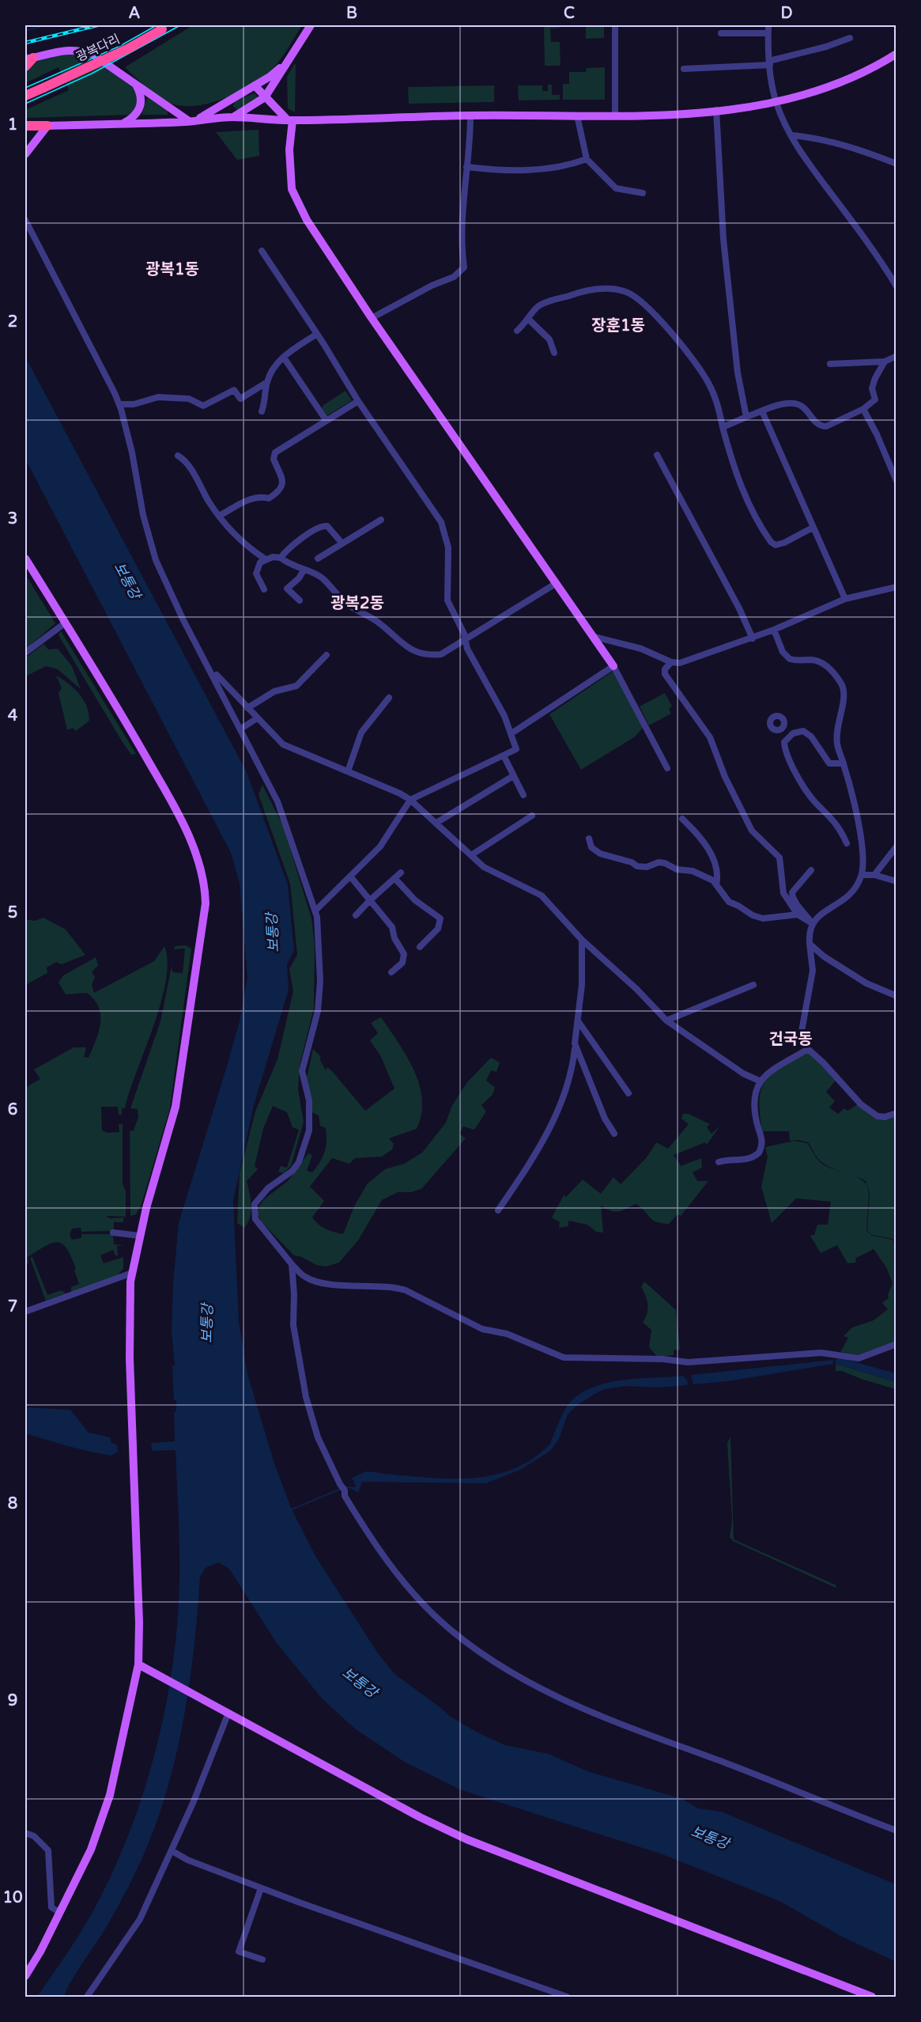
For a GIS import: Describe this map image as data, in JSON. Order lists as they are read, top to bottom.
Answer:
{
  "streets": {
    "highway": ["광복다리"]
  },
  "districts": [
    "광복1동",
    "장훈1동",
    "광복2동",
    "건국동"
  ],
  "water": ["보통강"],
  "grid": {
    "columns": [
      "A",
      "B",
      "C",
      "D"
    ],
    "rows": [
      "1",
      "2",
      "3",
      "4",
      "5",
      "6",
      "7",
      "8",
      "9",
      "10"
    ]
  }
}
